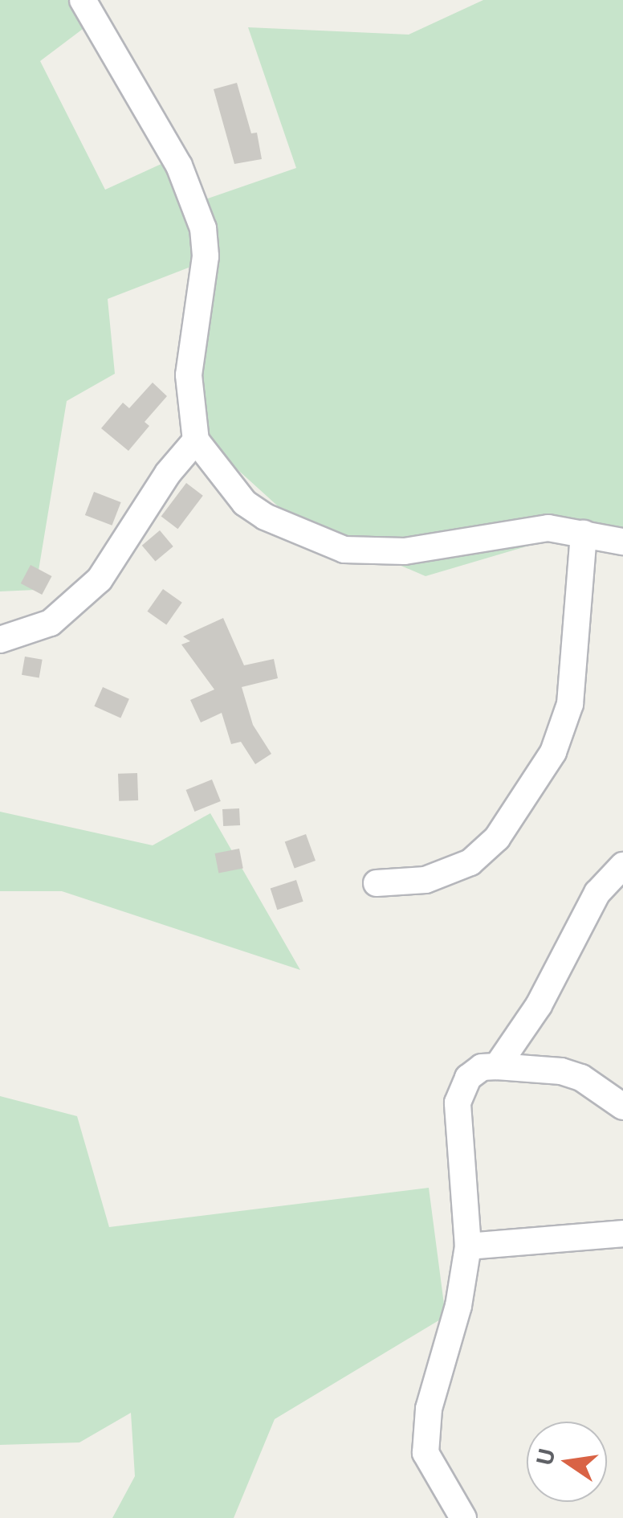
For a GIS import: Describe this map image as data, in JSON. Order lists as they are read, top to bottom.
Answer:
{
  "north": "left"
}
